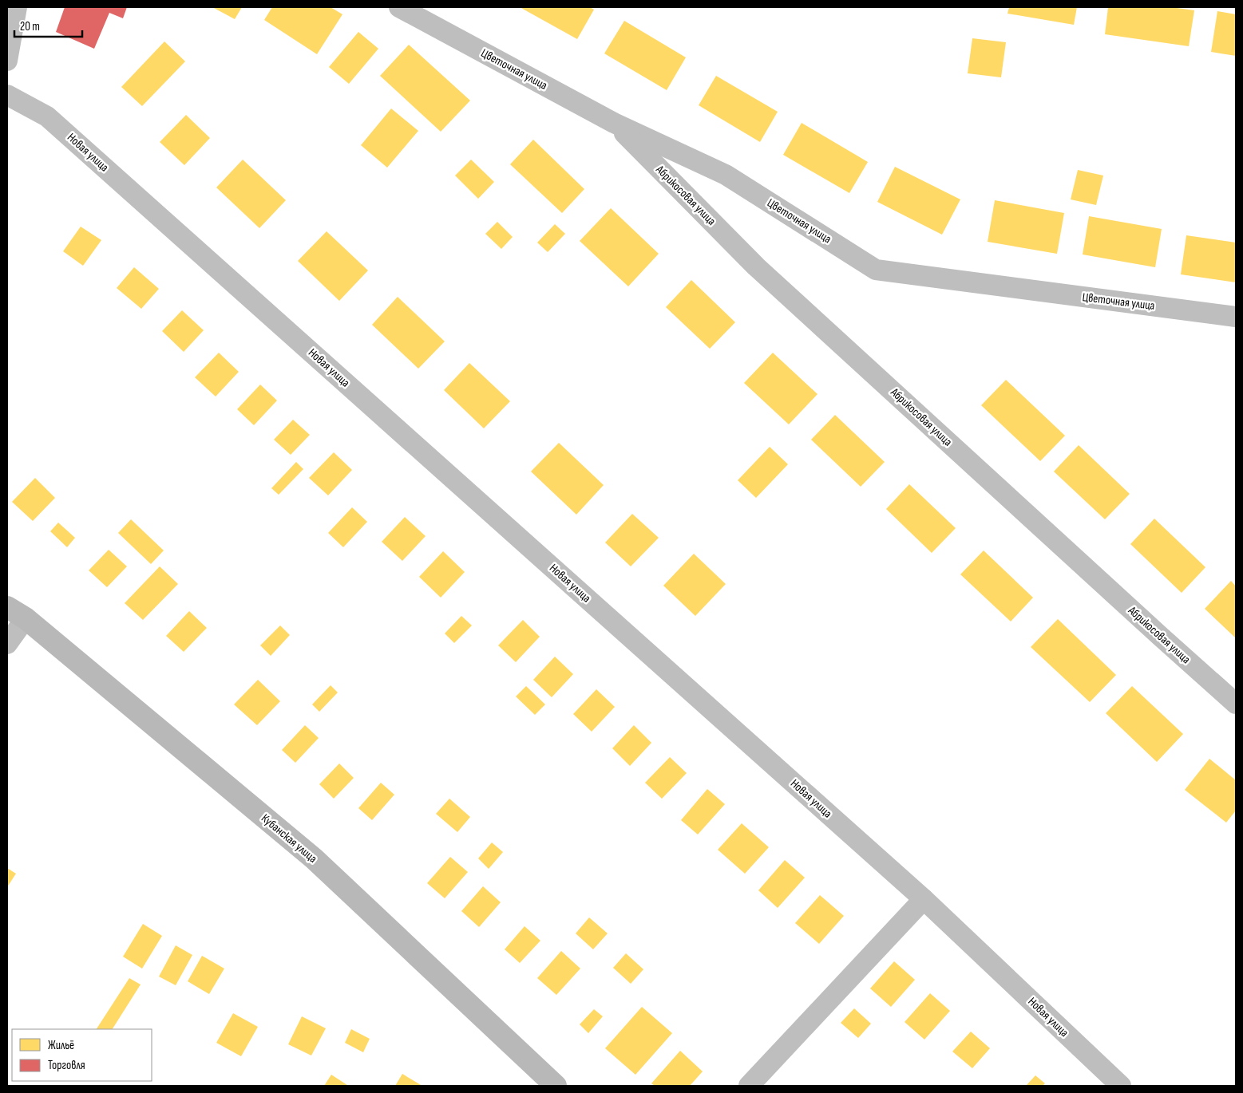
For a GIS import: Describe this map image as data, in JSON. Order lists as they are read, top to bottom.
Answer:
{
  "streets": {
    "main road": ["Кубанская улица"],
    "street": ["Цветочная улица", "Новая улица", "Абрикосовая улица"]
  },
  "crossings": [
    ["Цветочная улица", "Абрикосовая улица"]
  ],
  "legend": ["Жильё", "Торговля"],
  "scale_bar": "20 m"
}
